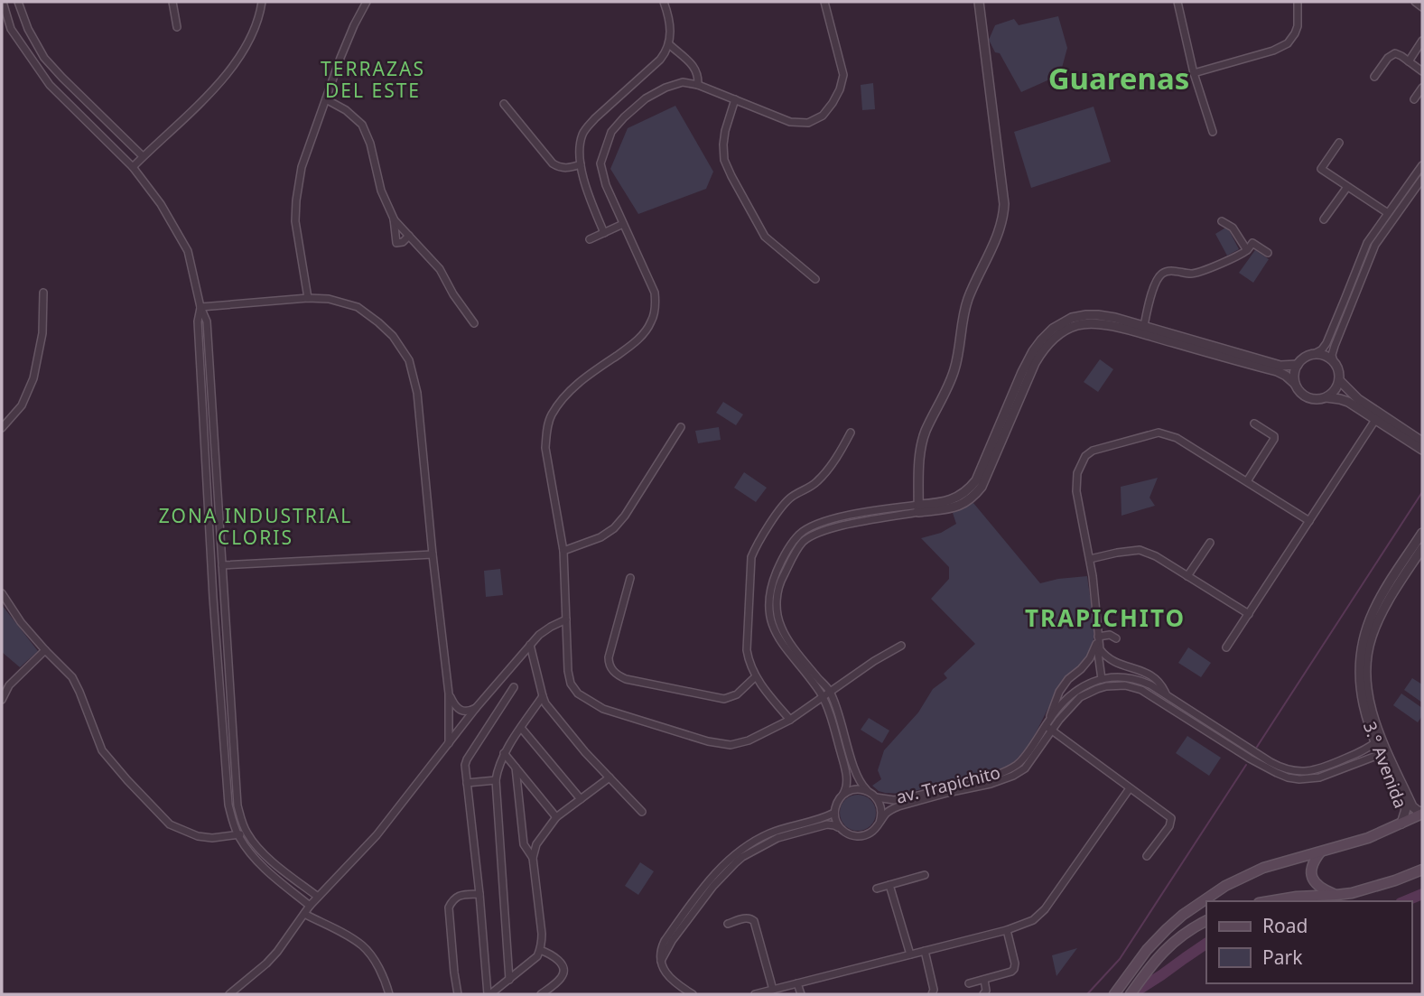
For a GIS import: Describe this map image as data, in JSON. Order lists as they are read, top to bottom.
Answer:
{
  "streets": {
    "street": ["3.° Avenida", "av. Trapichito"]
  },
  "crossings": [
    ["3.° Avenida", "av. Trapichito"]
  ],
  "districts": [
    "TERRAZAS DEL ESTE",
    "Guarenas",
    "ZONA INDUSTRIAL CLORIS",
    "TRAPICHITO"
  ],
  "legend": ["Road", "Park"]
}
